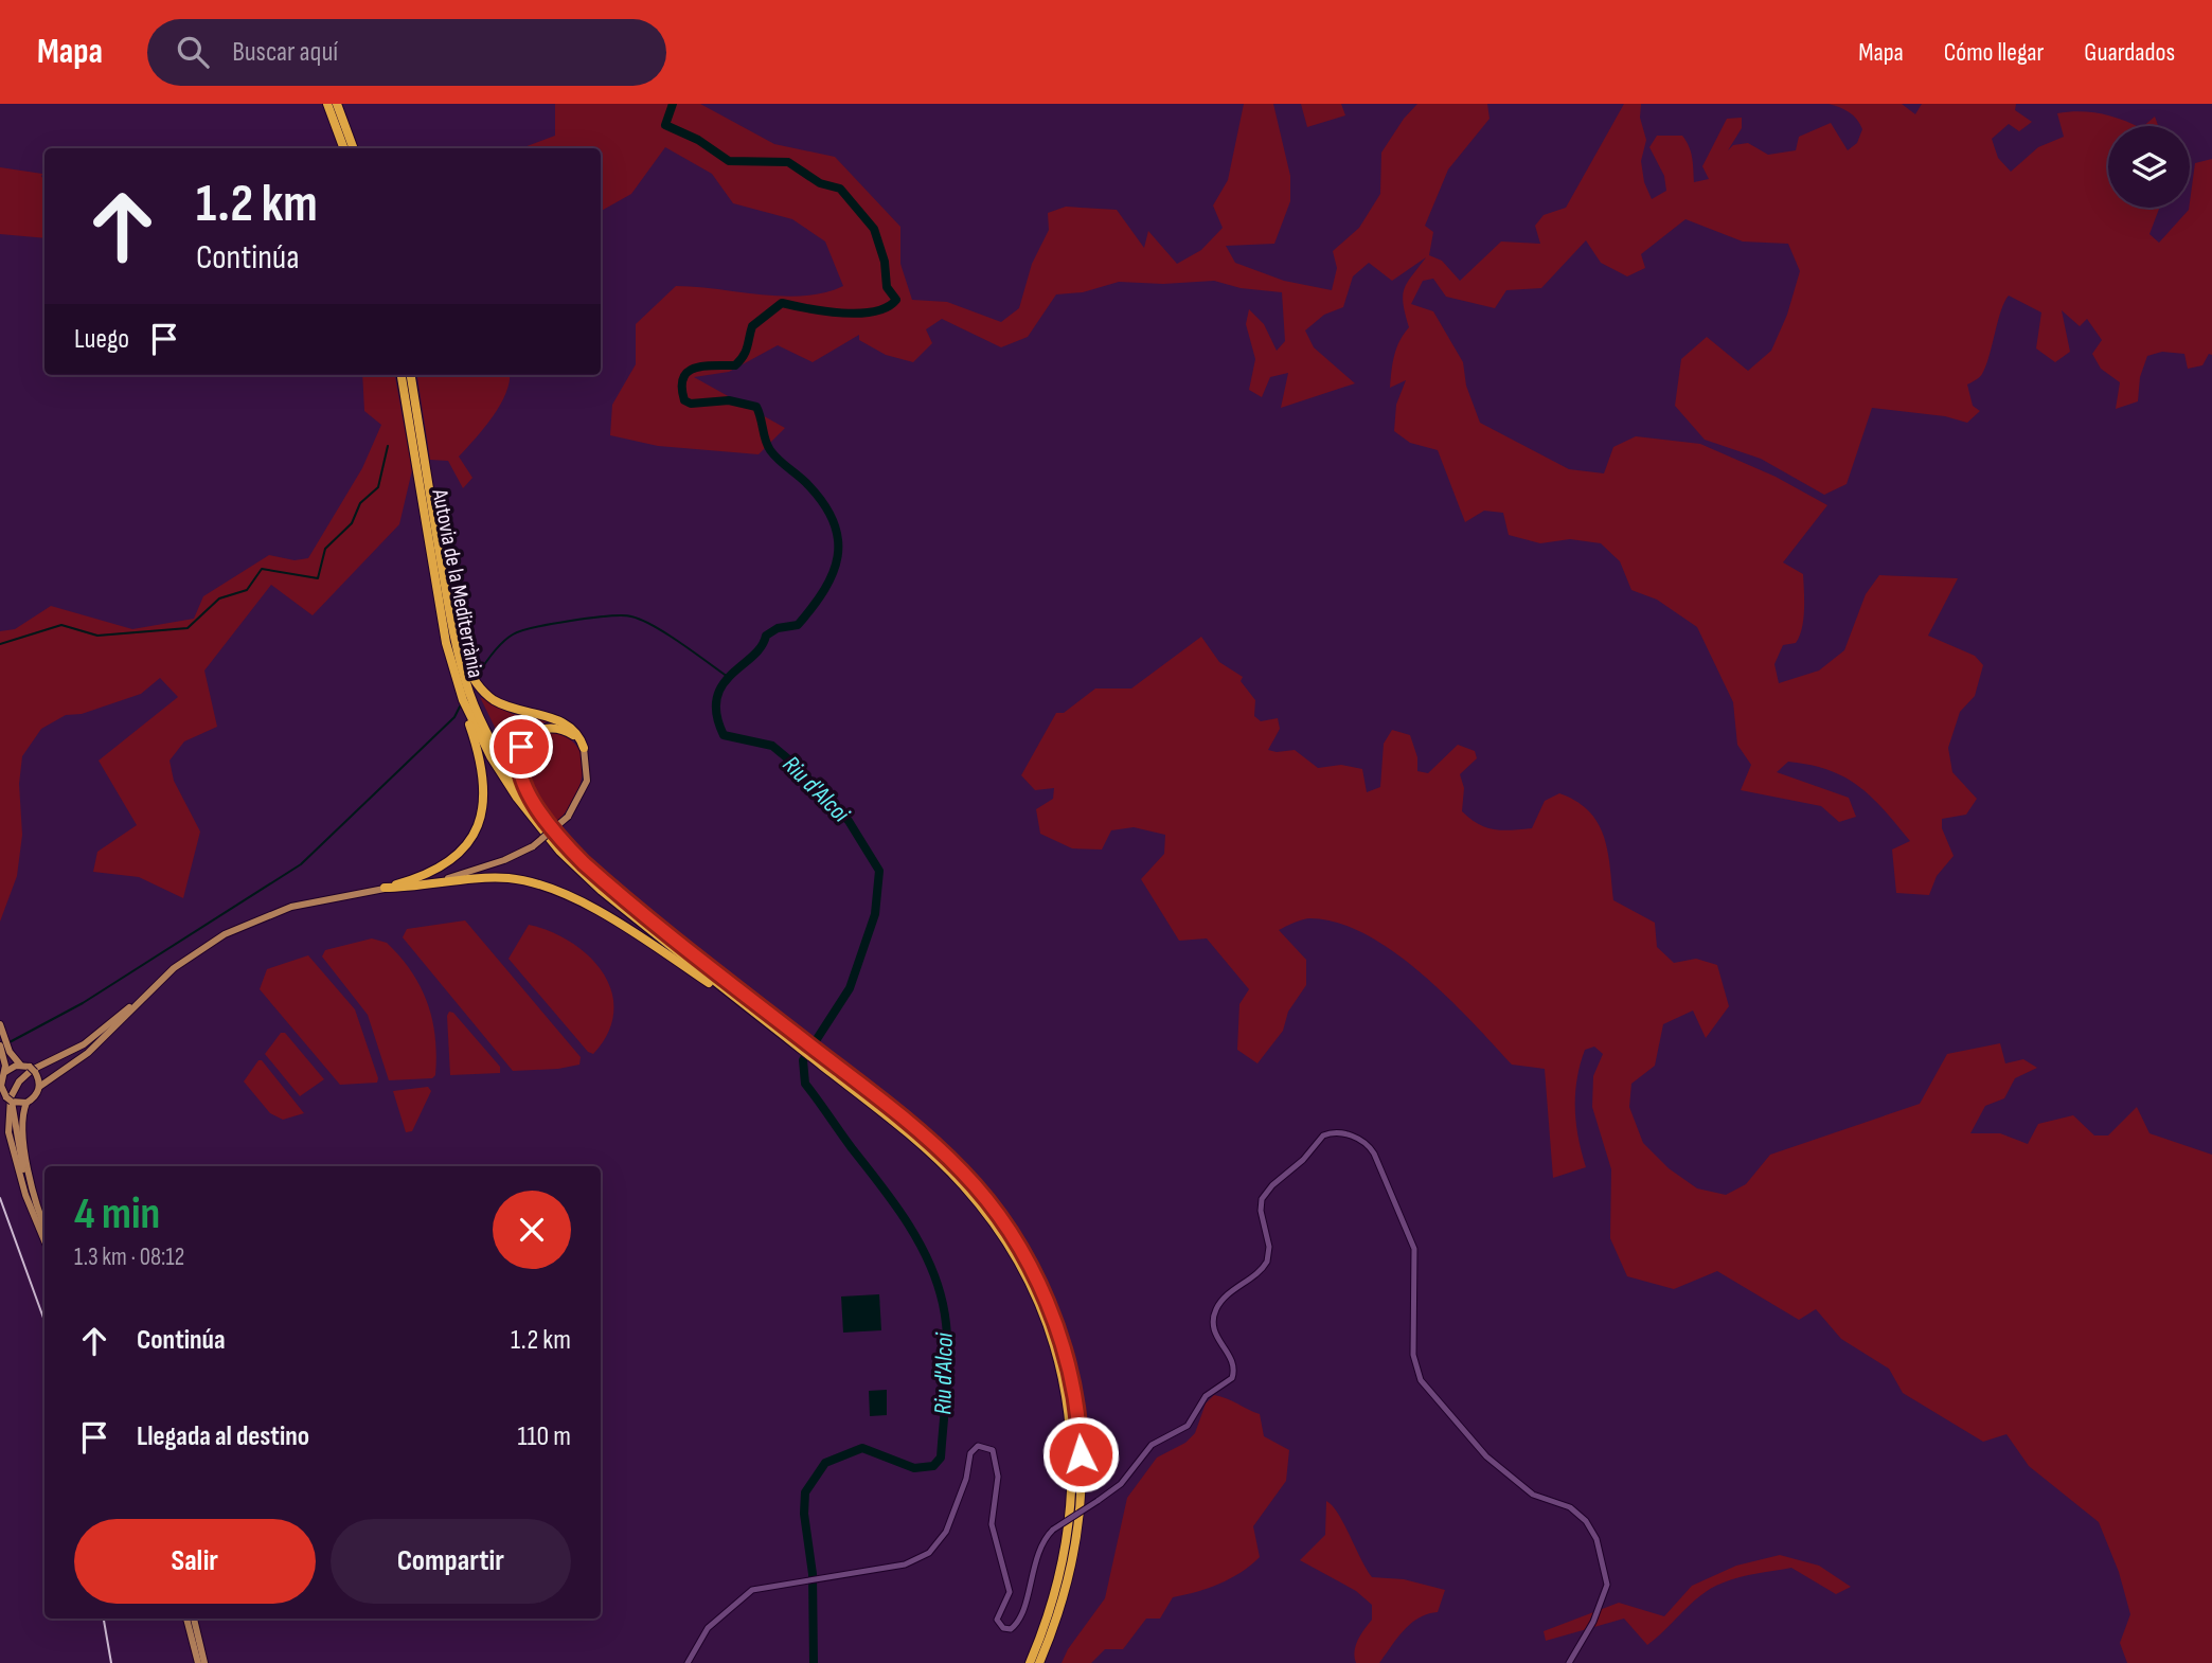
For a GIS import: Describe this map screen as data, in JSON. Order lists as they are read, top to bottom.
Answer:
{
  "streets": {
    "highway": ["Autovia de la Mediterrània"]
  },
  "water": ["Riu d'Alcoi"],
  "page": {
    "header": "Mapa",
    "search": "Buscar aquí",
    "nav": ["Mapa", "Cómo llegar", "Guardados"],
    "turn": ["1.2 km", "Continúa"],
    "then": "Luego",
    "heading": ["4 min", "1.3 km · 08:12"],
    "list": [
      {
        "name": "Continúa",
        "value": "1.2 km"
      },
      {
        "name": "Llegada al destino",
        "value": "110 m"
      }
    ],
    "buttons": ["Salir", "Compartir"]
  }
}
